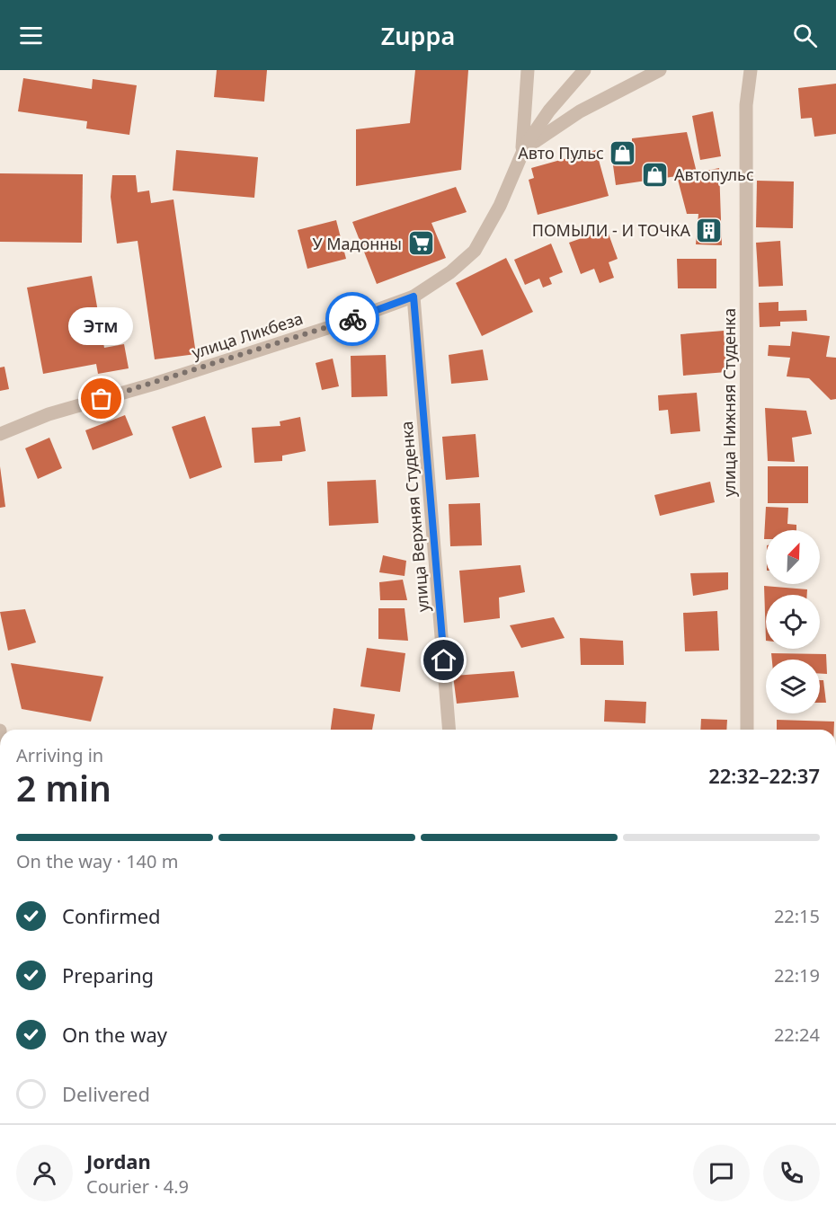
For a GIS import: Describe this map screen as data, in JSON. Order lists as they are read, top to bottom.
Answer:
{
  "streets": {
    "street": ["улица Ликбеза", "улица Нижняя Cтуденкa", "улица Верхняя Студенка"]
  },
  "crossings": [
    ["улица Ликбеза", "улица Верхняя Студенка"]
  ],
  "places": {
    "shop": ["Авто Пульс", "Автопульс"],
    "building": ["ПОМЫЛИ - И ТОЧКА"],
    "supermarket": ["У Мадонны"],
    "other": ["Этм"]
  },
  "north": "top right",
  "page": {
    "header": "Zuppa",
    "bubble": "Этм",
    "heading": ["2 min", "Arriving in", "22:32–22:37"],
    "panel": ["Jordan", "Courier · 4.9"],
    "bar": "On the way · 140 m",
    "list": [
      ["Confirmed", "22:15"],
      ["Preparing", "22:19"],
      ["On the way", "22:24"],
      "Delivered"
    ]
  }
}
